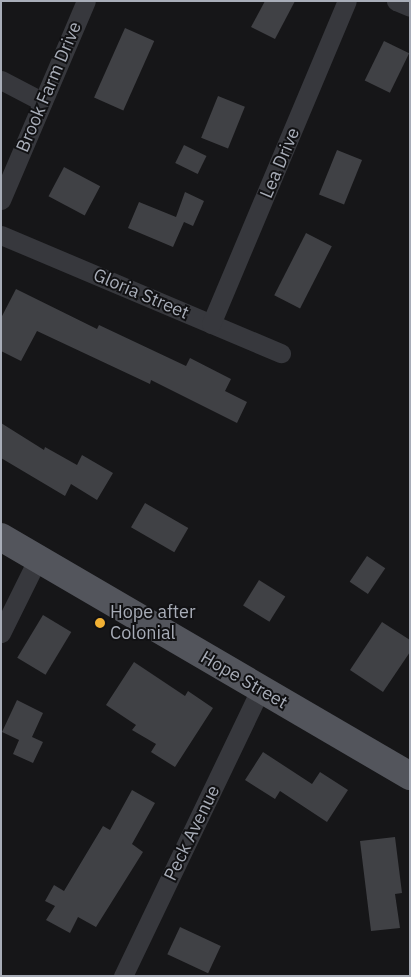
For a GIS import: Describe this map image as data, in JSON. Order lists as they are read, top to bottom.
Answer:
{
  "streets": {
    "main road": ["Hope Street"],
    "street": [
      "Brook Farm Drive",
      "Lea Drive",
      "Gloria Street",
      "Peck Avenue"
    ]
  },
  "crossings": [
    ["Lea Drive", "Gloria Street"],
    ["Hope Street", "Peck Avenue"]
  ],
  "places": ["Hope after Colonial"]
}
